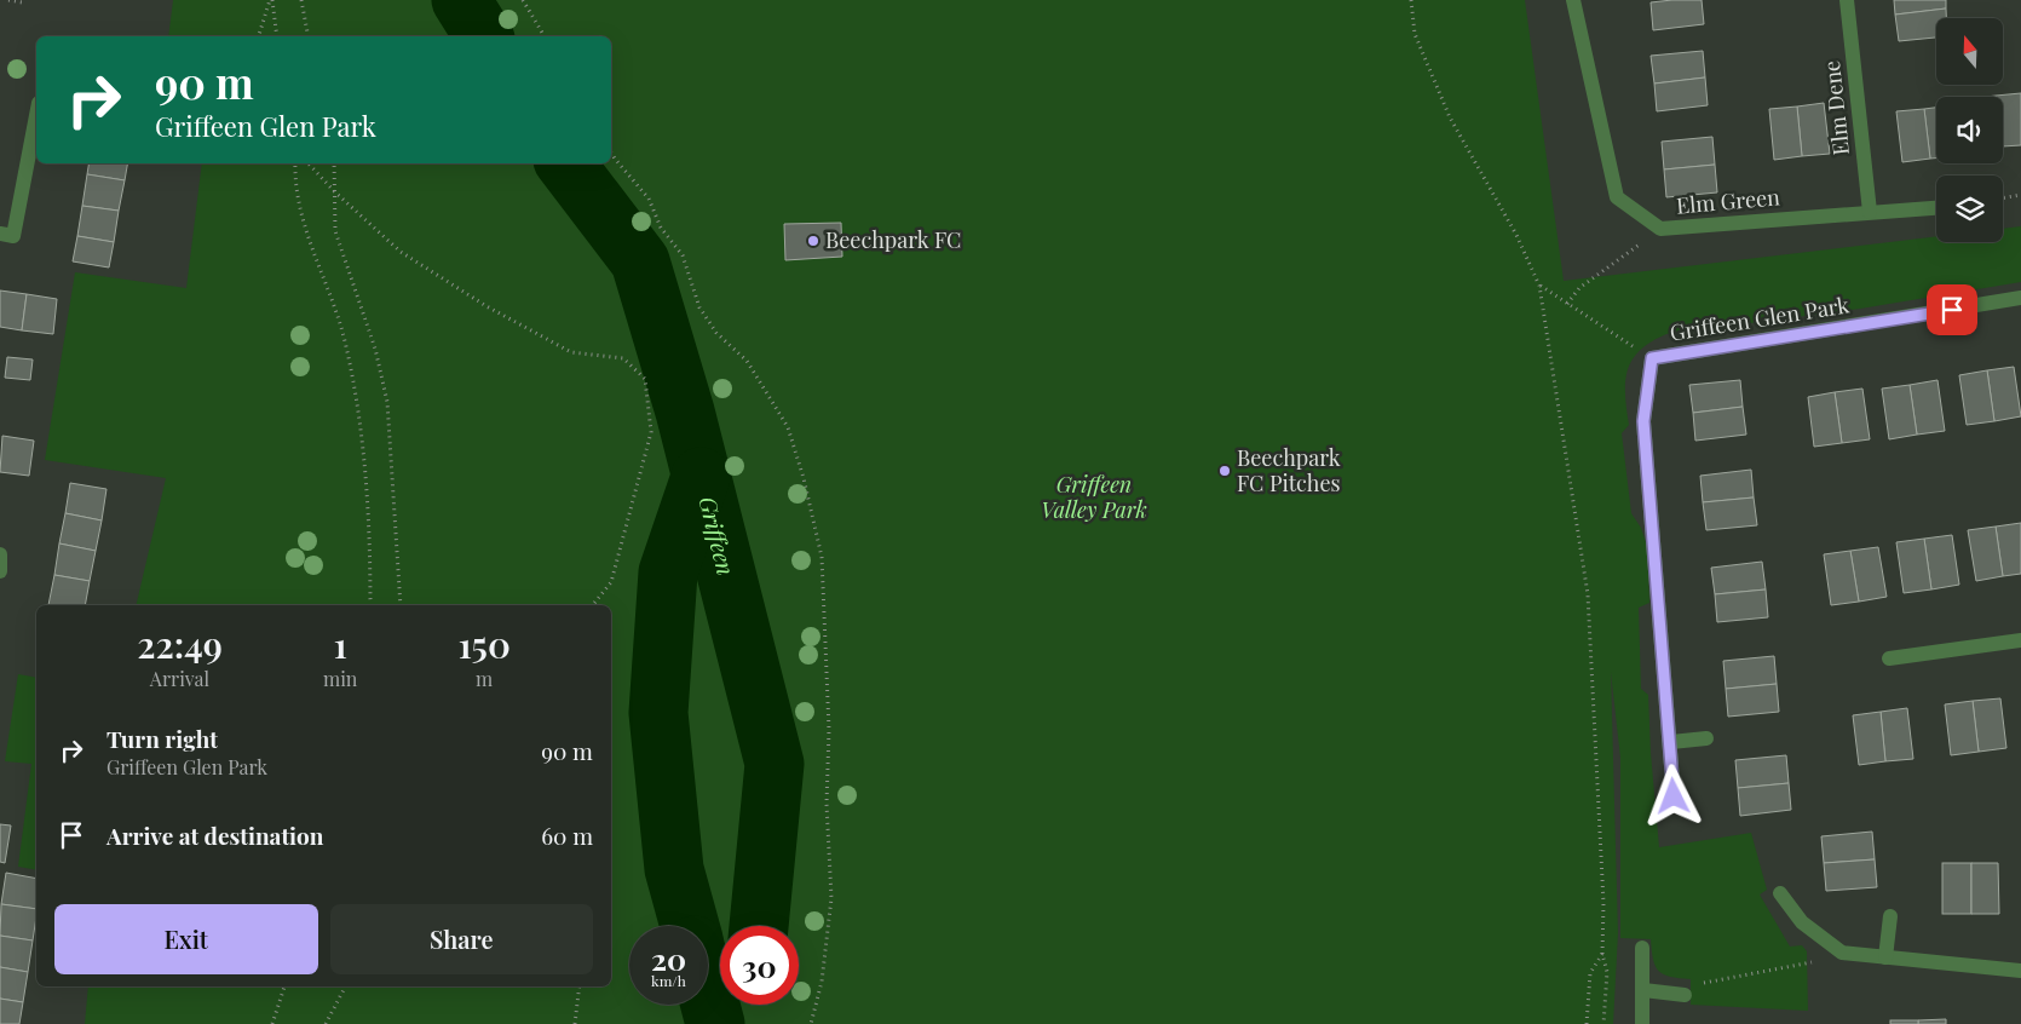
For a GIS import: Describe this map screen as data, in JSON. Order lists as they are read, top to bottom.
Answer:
{
  "streets": {
    "street": ["Elm Dene", "Elm Green", "Griffeen Glen Park"]
  },
  "crossings": [
    ["Elm Dene", "Elm Green"]
  ],
  "water": ["Griffeen"],
  "parks": ["Griffeen Valley Park"],
  "places": ["Beechpark FC", "Beechpark FC Pitches"],
  "north": "top",
  "page": {
    "turn": ["90 m", "Griffeen Glen Park"],
    "eta": [
      "22:49",
      "Arrival",
      "1",
      "min",
      "150",
      "m"
    ],
    "list": [
      {
        "name": "Turn right",
        "note": "Griffeen Glen Park",
        "value": "90 m"
      },
      {
        "name": "Arrive at destination",
        "value": "60 m"
      }
    ],
    "buttons": ["Exit", "Share"],
    "speed": "20 km/h",
    "limit": "30"
  }
}
